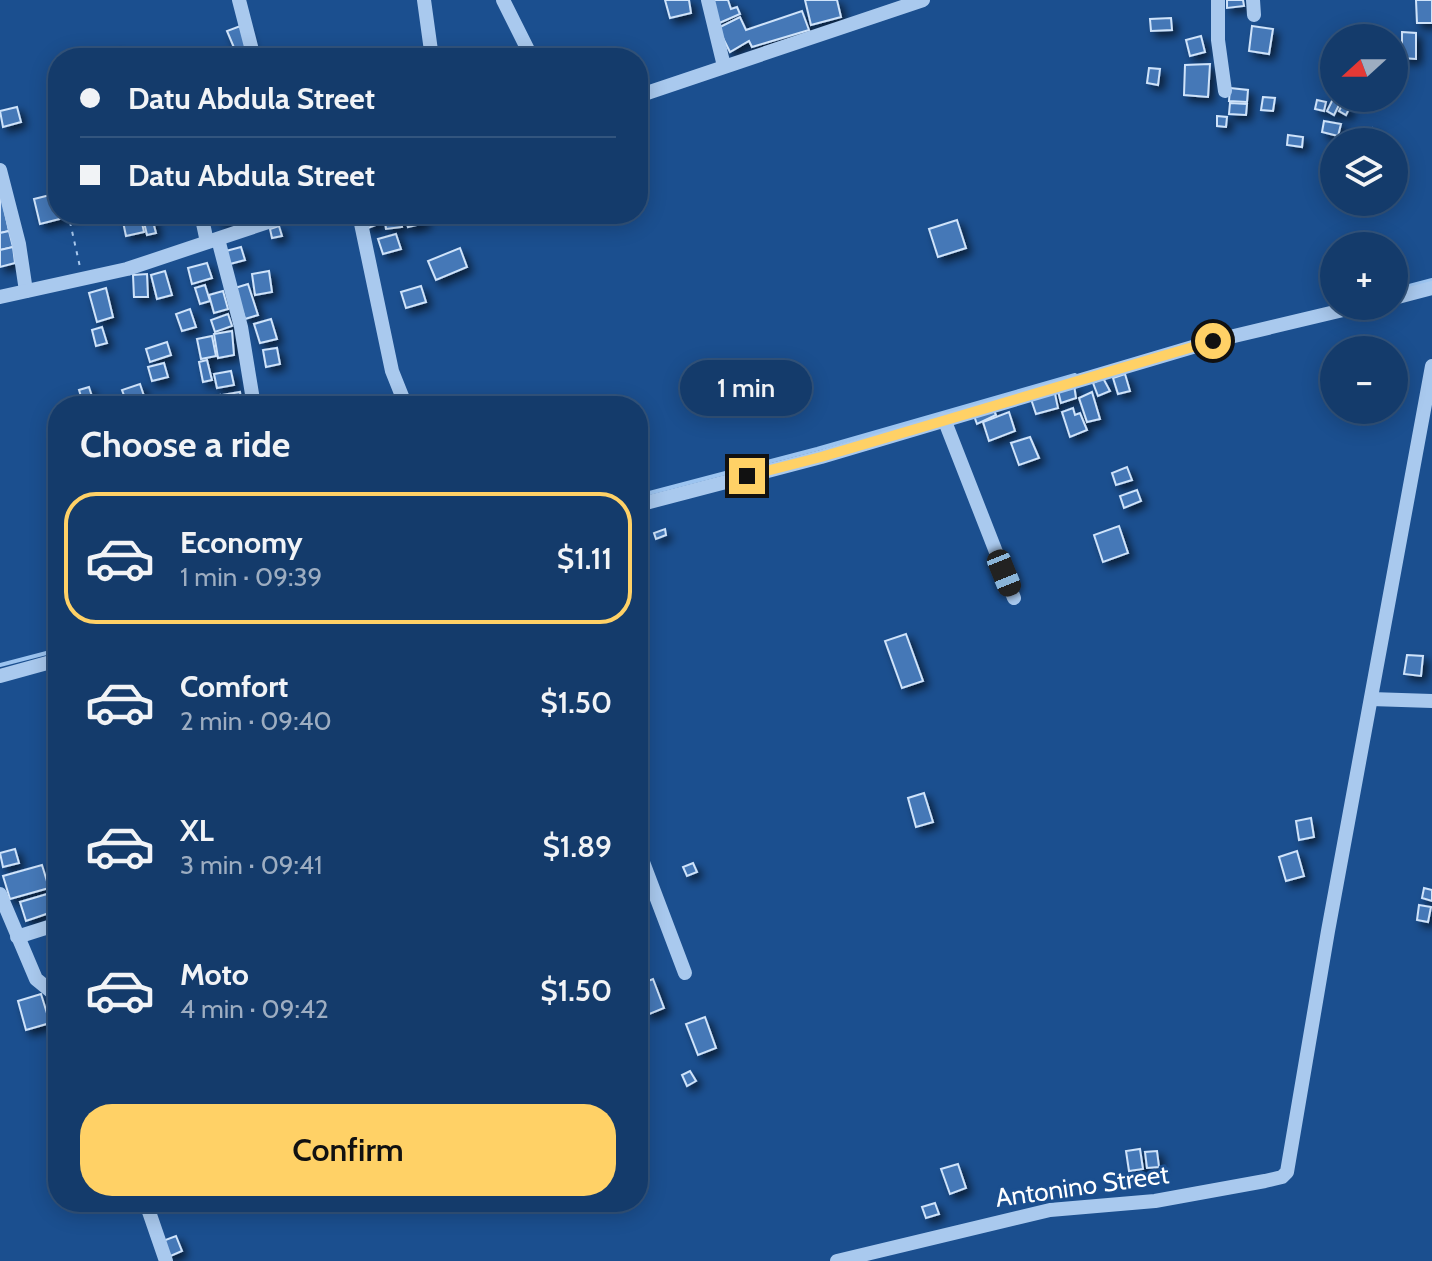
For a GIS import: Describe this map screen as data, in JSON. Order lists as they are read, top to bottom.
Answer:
{
  "streets": {
    "street": ["Antonino Street"]
  },
  "north": "left",
  "page": {
    "map_buttons": ["+", "−"],
    "banner": ["Datu Abdula Street", "Datu Abdula Street"],
    "bubble": "1 min",
    "heading": "Choose a ride",
    "list": [
      {
        "name": "Economy",
        "note": "1 min · 09:39",
        "value": "$1.11"
      },
      {
        "name": "Comfort",
        "note": "2 min · 09:40",
        "value": "$1.50"
      },
      {
        "name": "XL",
        "note": "3 min · 09:41",
        "value": "$1.89"
      },
      {
        "name": "Moto",
        "note": "4 min · 09:42",
        "value": "$1.50"
      }
    ],
    "buttons": "Confirm"
  }
}
